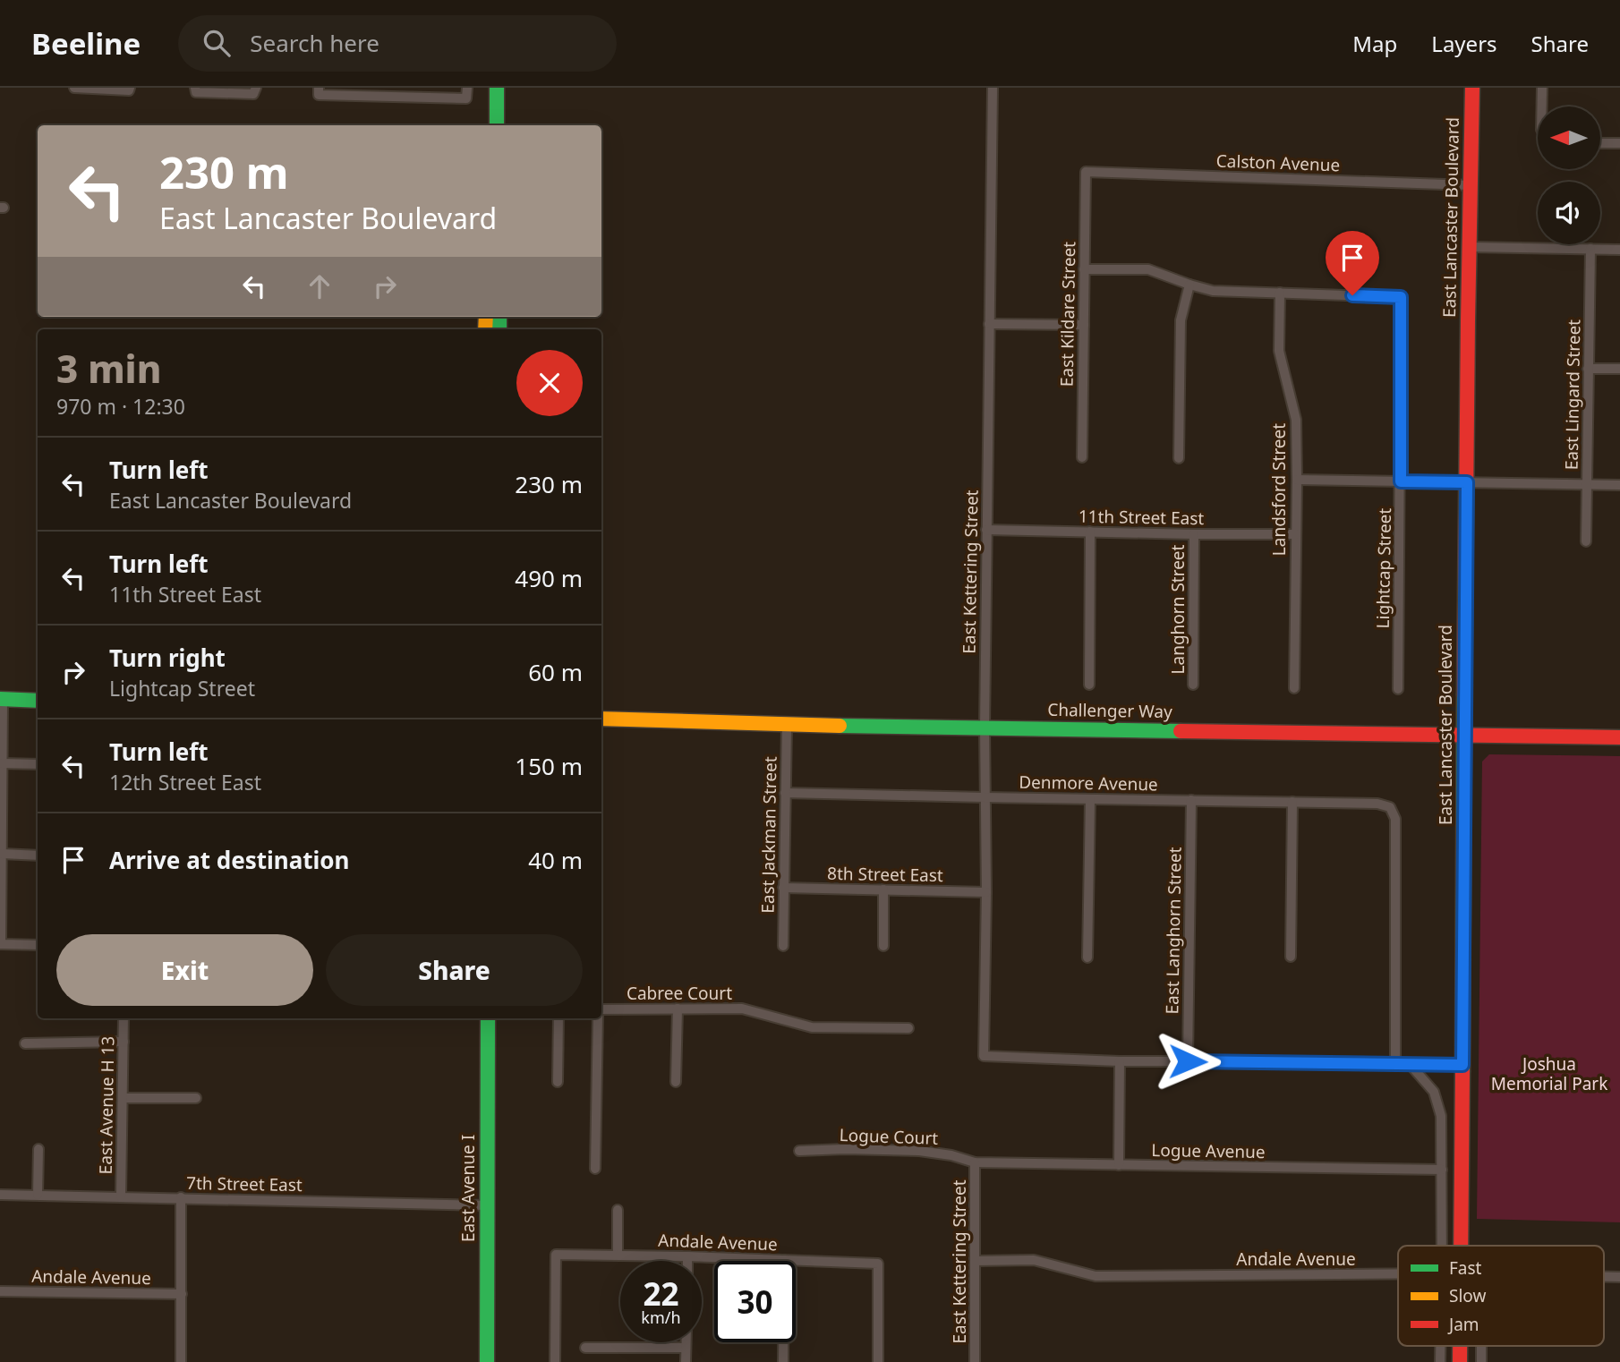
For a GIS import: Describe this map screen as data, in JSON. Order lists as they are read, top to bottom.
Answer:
{
  "streets": {
    "main road": ["East Lancaster Boulevard", "Challenger Way", "East Avenue I"],
    "street": [
      "Calston Avenue",
      "East Kildare Street",
      "East Lingard Street",
      "Landsford Street",
      "11th Street East",
      "Lightcap Street",
      "East Kettering Street",
      "Langhorn Street",
      "Denmore Avenue",
      "East Jackman Street",
      "8th Street East",
      "East Langhorn Street",
      "Cabree Court",
      "East Avenue H 13",
      "Logue Court",
      "Logue Avenue",
      "7th Street East",
      "Andale Avenue"
    ]
  },
  "crossings": [
    ["Calston Avenue", "East Lancaster Boulevard"],
    ["Calston Avenue", "East Kildare Street"],
    ["East Lancaster Boulevard", "Challenger Way"],
    ["Landsford Street", "11th Street East"],
    ["Landsford Street", "Lightcap Street"],
    ["11th Street East", "East Kettering Street"],
    ["11th Street East", "Langhorn Street"],
    ["East Kettering Street", "Challenger Way"],
    ["East Kettering Street", "Denmore Avenue"],
    ["East Kettering Street", "8th Street East"],
    ["East Kettering Street", "Logue Court"],
    ["East Kettering Street", "Logue Avenue"],
    ["East Kettering Street", "Andale Avenue"],
    ["Challenger Way", "East Jackman Street"],
    ["Denmore Avenue", "East Jackman Street"],
    ["Denmore Avenue", "East Langhorn Street"],
    ["East Jackman Street", "8th Street East"],
    ["East Avenue H 13", "7th Street East"],
    ["Logue Court", "Logue Avenue"],
    ["7th Street East", "East Avenue I"]
  ],
  "parks": ["Joshua Memorial Park"],
  "legend": ["Fast", "Slow", "Jam"],
  "north": "left",
  "page": {
    "header": "Beeline",
    "search": "Search here",
    "nav": ["Map", "Layers", "Share"],
    "turn": ["230 m", "East Lancaster Boulevard"],
    "heading": ["3 min", "970 m · 12:30"],
    "list": [
      {
        "name": "Turn left",
        "note": "East Lancaster Boulevard",
        "value": "230 m"
      },
      {
        "name": "Turn left",
        "note": "11th Street East",
        "value": "490 m"
      },
      {
        "name": "Turn right",
        "note": "Lightcap Street",
        "value": "60 m"
      },
      {
        "name": "Turn left",
        "note": "12th Street East",
        "value": "150 m"
      },
      {
        "name": "Arrive at destination",
        "value": "40 m"
      }
    ],
    "buttons": ["Exit", "Share"],
    "speed": "22 km/h",
    "limit": "30"
  }
}
